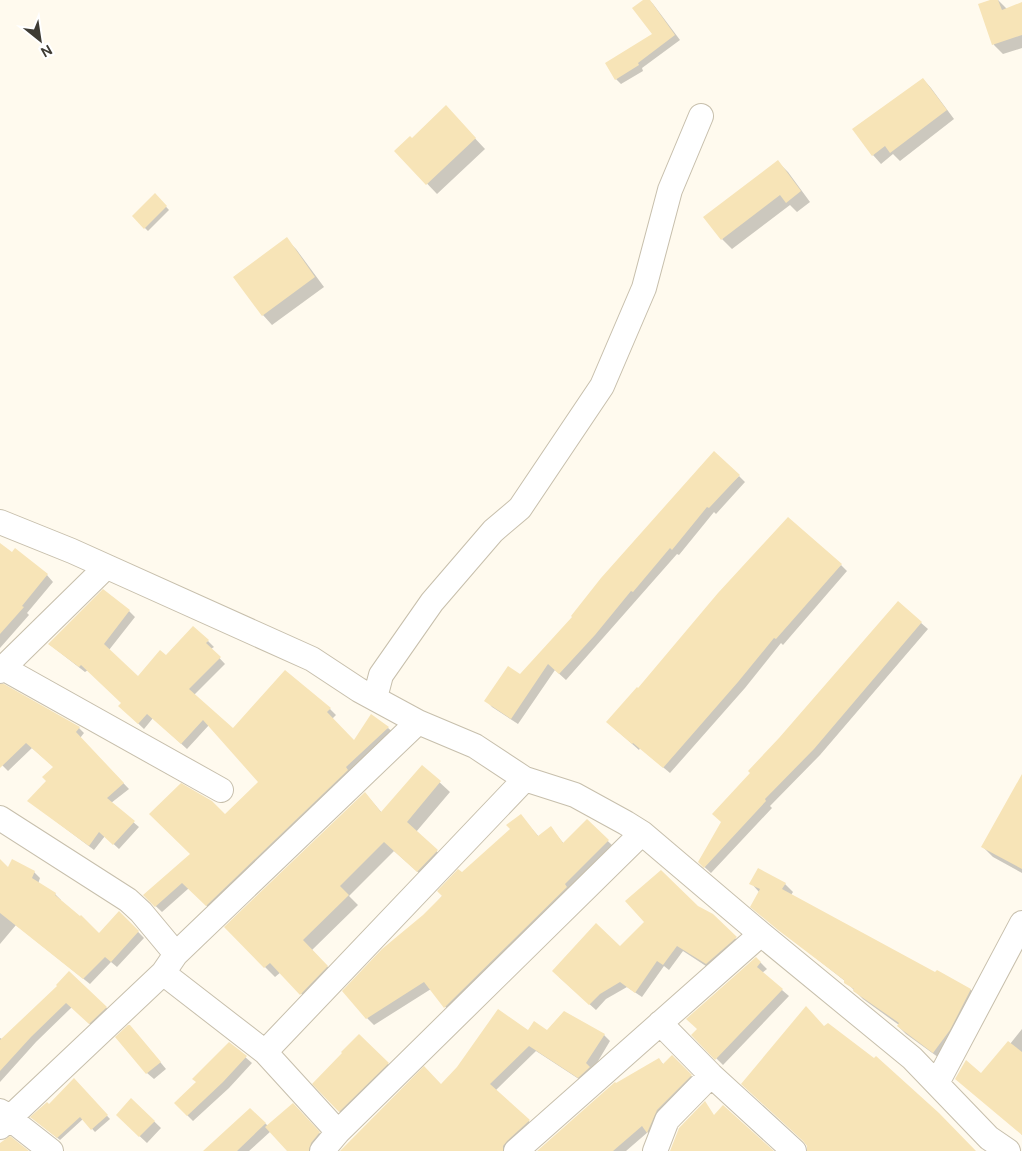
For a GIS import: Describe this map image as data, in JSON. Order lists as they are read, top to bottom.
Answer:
{
  "north": "bottom right"
}
